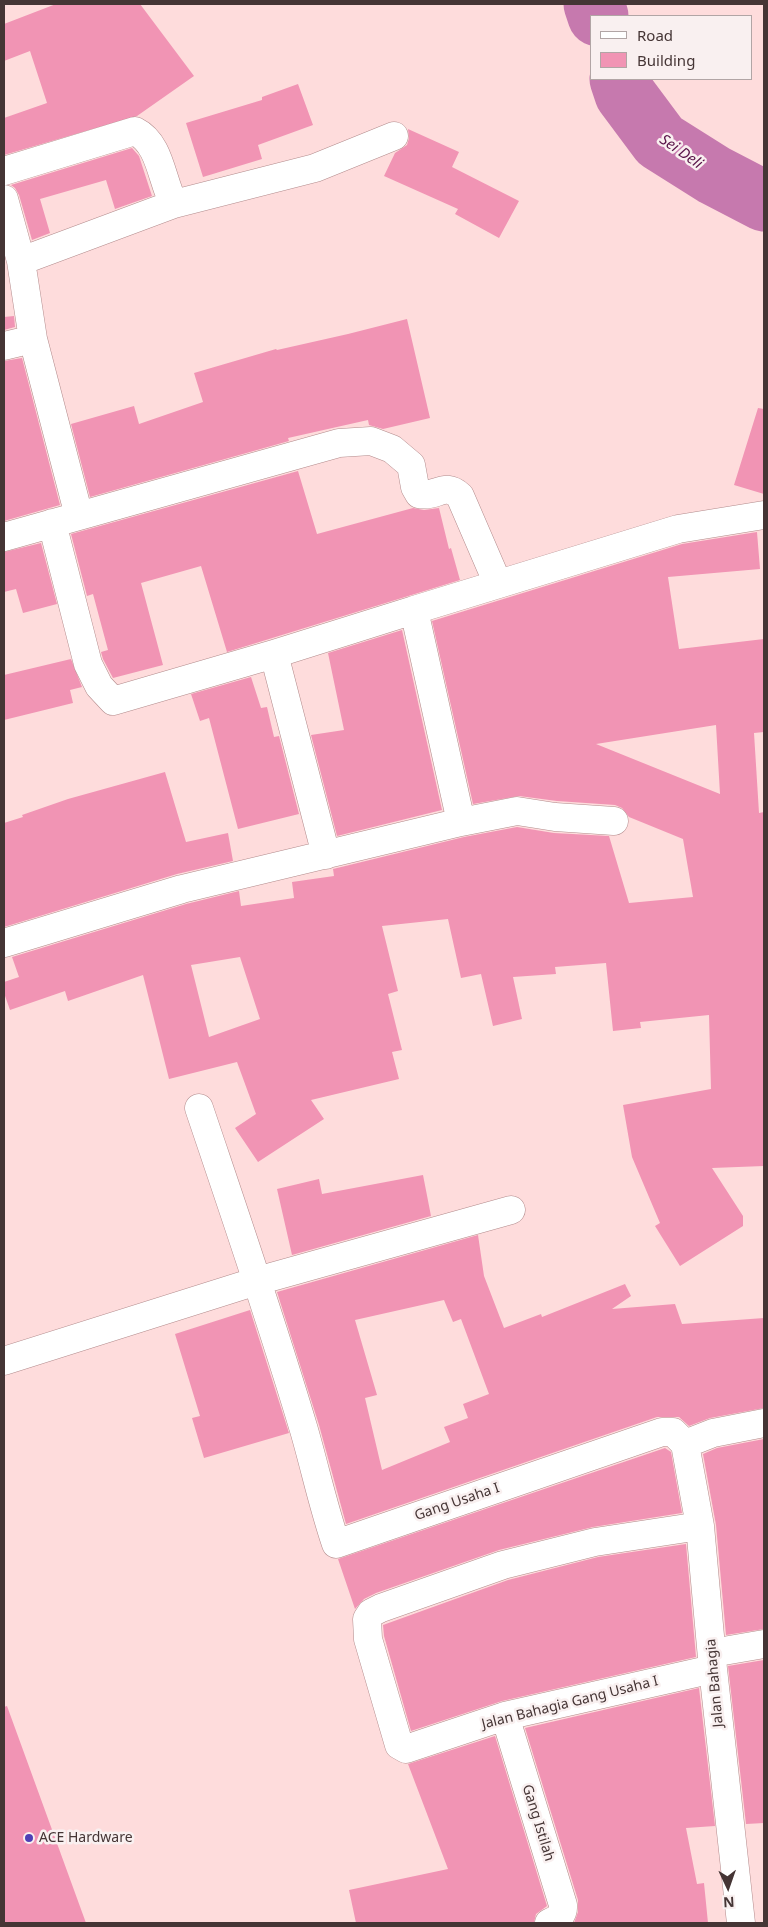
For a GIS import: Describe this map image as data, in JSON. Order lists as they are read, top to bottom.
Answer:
{
  "streets": {
    "street": [
      "Gang Usaha I",
      "Jalan Bahagia",
      "Jalan Bahagia Gang Usaha I",
      "Gang Istilah"
    ]
  },
  "crossings": [
    ["Gang Usaha I", "Jalan Bahagia"],
    ["Jalan Bahagia", "Jalan Bahagia Gang Usaha I"],
    ["Jalan Bahagia Gang Usaha I", "Gang Istilah"]
  ],
  "water": ["Sei Deli"],
  "places": ["ACE Hardware"],
  "legend": ["Road", "Building"],
  "north": "bottom"
}
